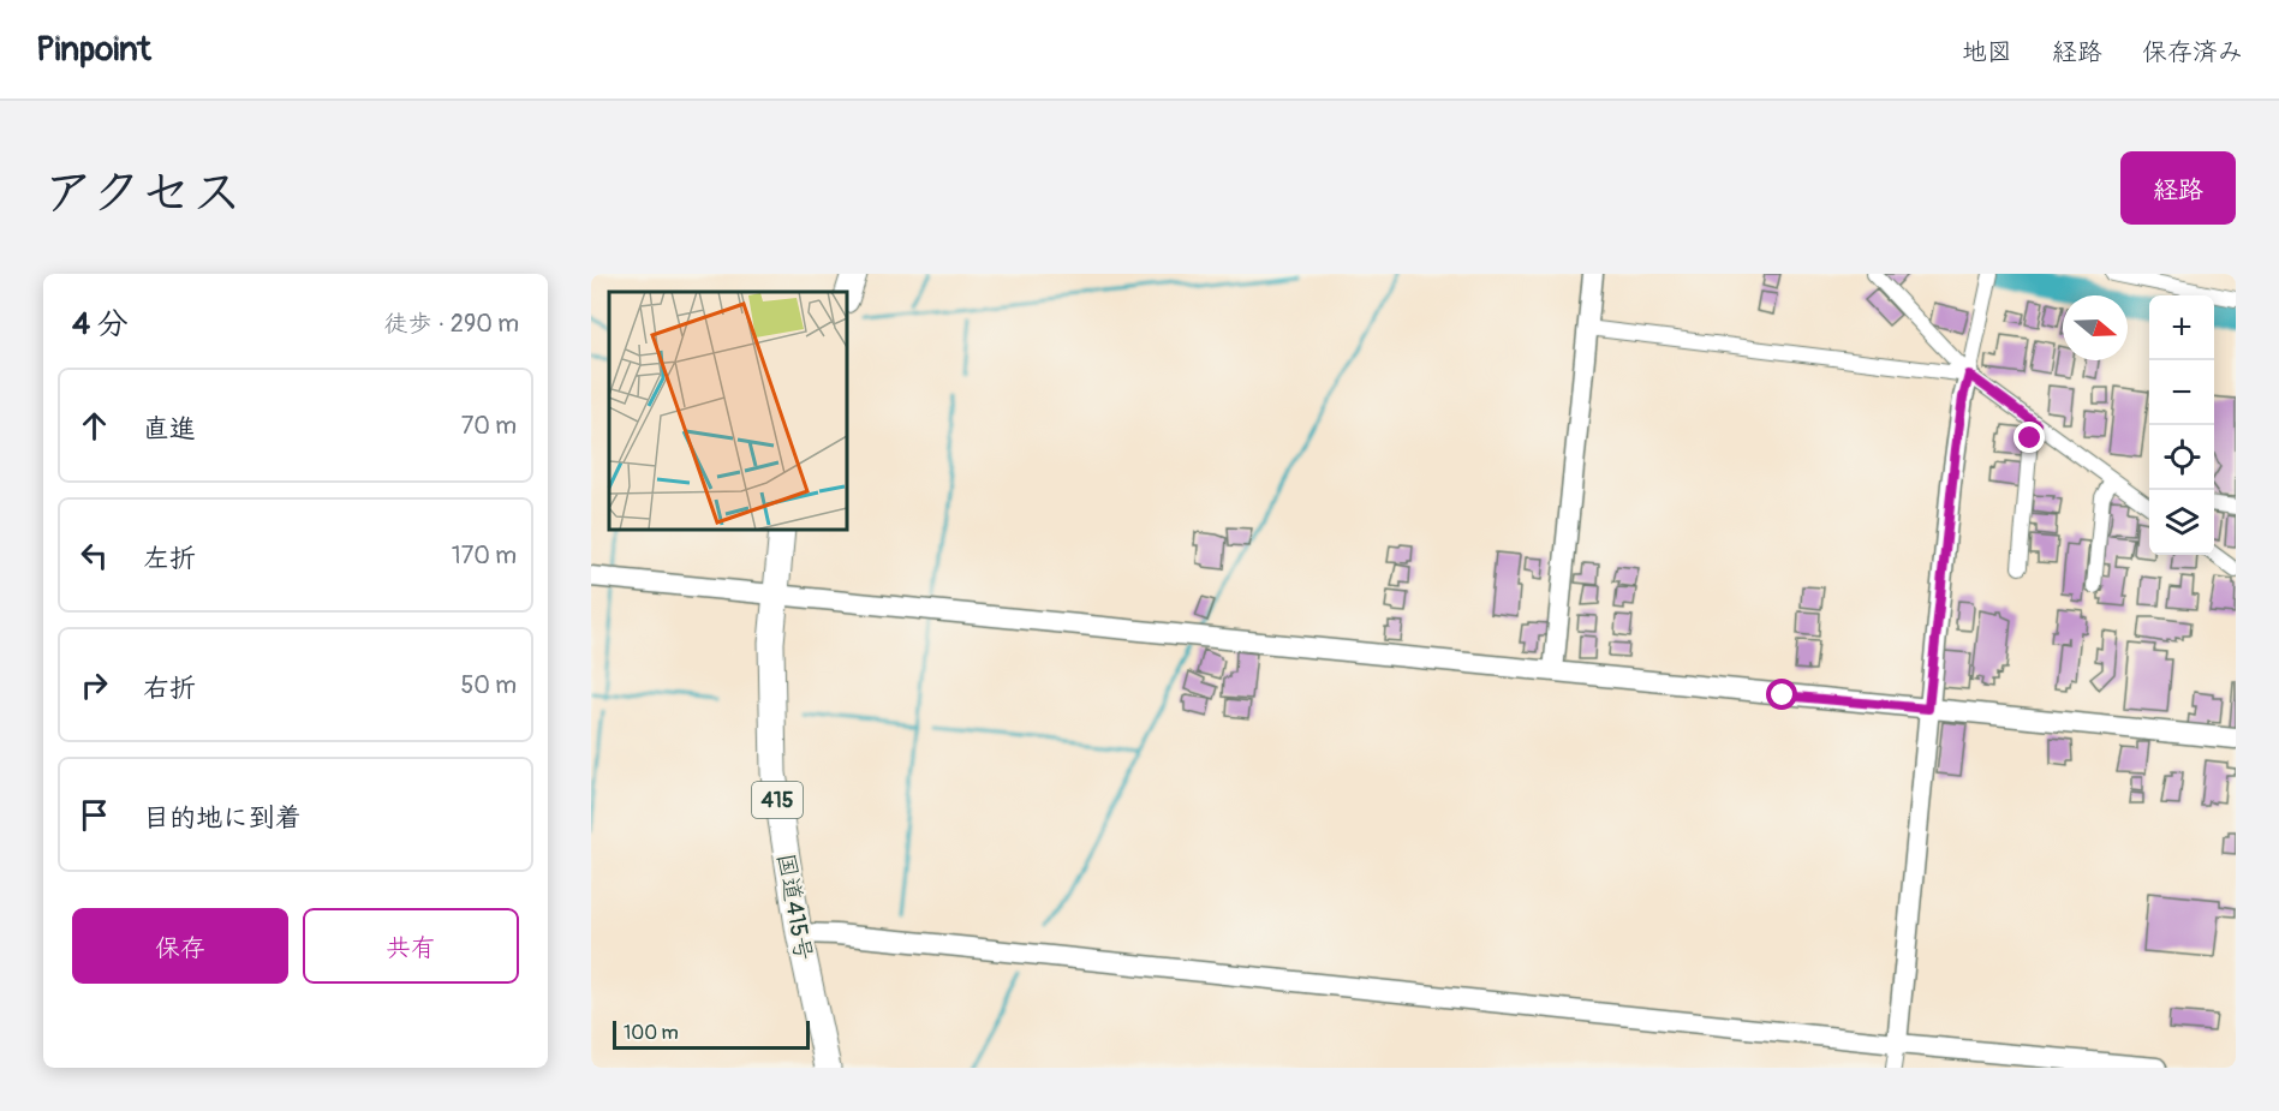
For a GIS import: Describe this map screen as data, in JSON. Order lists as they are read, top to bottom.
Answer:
{
  "streets": {
    "highway": ["415", "国道415号"]
  },
  "scale_bar": "100 m",
  "north": "right",
  "page": {
    "header": "Pinpoint",
    "nav": ["地図", "経路", "保存済み"],
    "title": "アクセス",
    "buttons": [
      "経路",
      ["保存", "共有"]
    ],
    "heading": ["4 分", "徒歩 · 290 m"],
    "map_buttons": ["+", "−"],
    "list": [
      ["直進", "70 m"],
      ["左折", "170 m"],
      ["右折", "50 m"],
      "目的地に到着"
    ],
    "scale": "100 m"
  }
}
